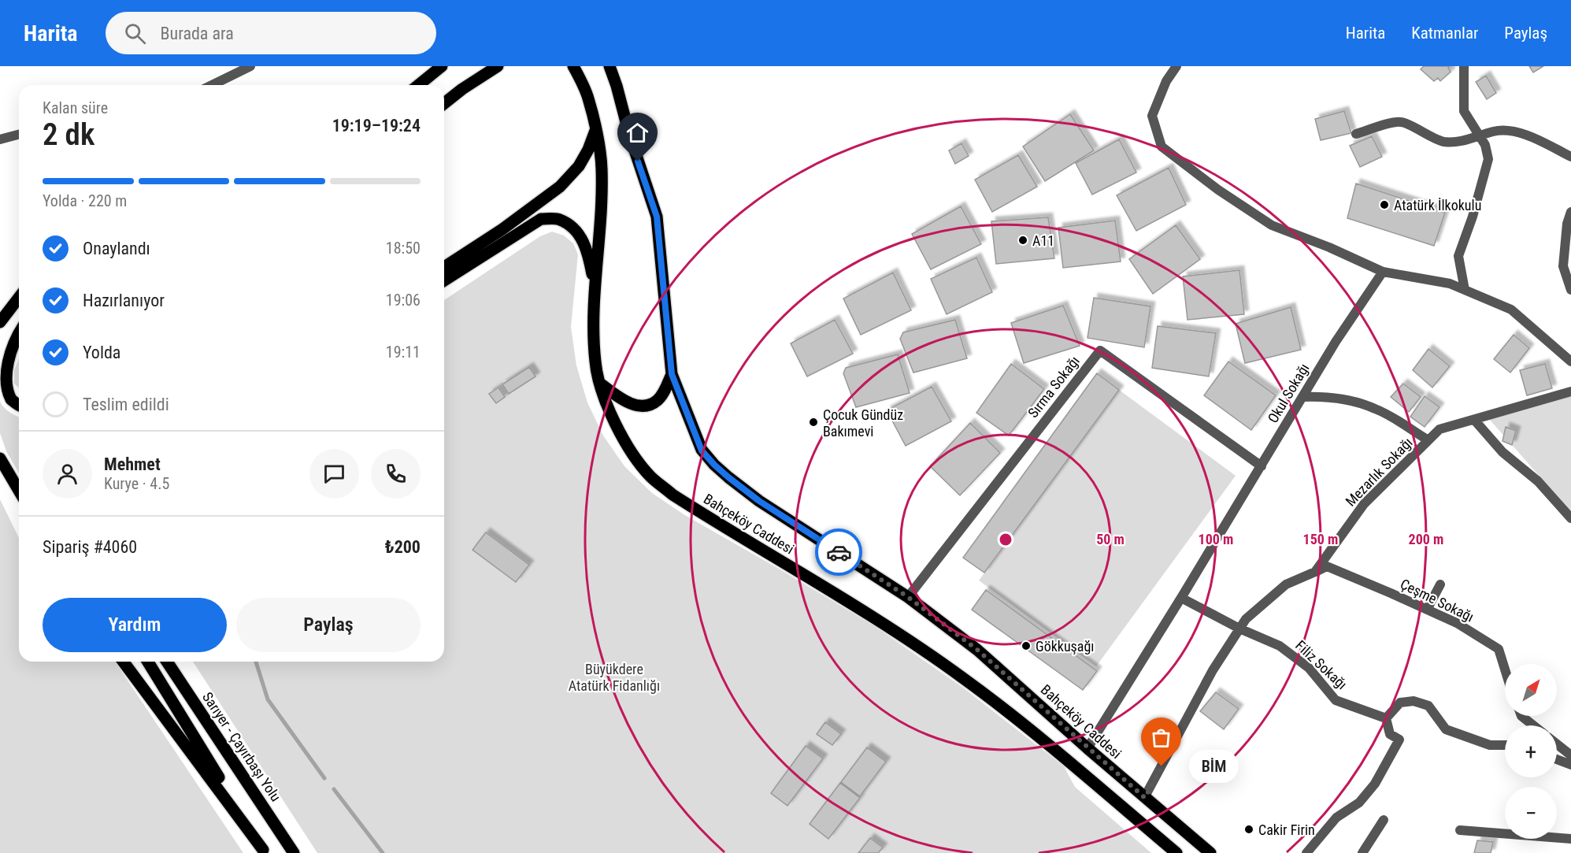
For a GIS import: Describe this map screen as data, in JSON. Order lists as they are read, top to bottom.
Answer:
{
  "streets": {
    "main road": ["Bahçeköy Caddesi", "Sarıyer - Çayırbaşı Yolu"],
    "street": [
      "Sırma Sokağı",
      "Okul Sokağı",
      "Mezarlık Sokağı",
      "Çeşme Sokağı",
      "Filiz Sokağı"
    ]
  },
  "crossings": [
    ["Sırma Sokağı", "Okul Sokağı"],
    ["Sırma Sokağı", "Bahçeköy Caddesi"],
    ["Okul Sokağı", "Bahçeköy Caddesi"],
    ["Okul Sokağı", "Filiz Sokağı"],
    ["Mezarlık Sokağı", "Çeşme Sokağı"]
  ],
  "parks": ["Büyükdere Atatürk Fidanlığı"],
  "places": [
    "Atatürk İlkokulu",
    "A11",
    "Çocuk Gündüz Bakımevi",
    "Gökkuşağı",
    "BİM",
    "Cakir Firin"
  ],
  "north": "top right",
  "page": {
    "header": "Harita",
    "search": "Burada ara",
    "nav": ["Harita", "Katmanlar", "Paylaş"],
    "heading": ["2 dk", "Kalan süre", "19:19–19:24"],
    "panel": [
      "Mehmet",
      "Kurye · 4.5",
      "Sipariş #4060",
      "₺200"
    ],
    "bar": "Yolda · 220 m",
    "list": [
      ["Onaylandı", "18:50"],
      ["Hazırlanıyor", "19:06"],
      ["Yolda", "19:11"],
      "Teslim edildi"
    ],
    "buttons": ["Yardım", "Paylaş"],
    "map_buttons": ["+", "−"],
    "bubble": "BİM"
  },
  "rings": [
    "50 m",
    "100 m",
    "150 m",
    "200 m"
  ]
}
